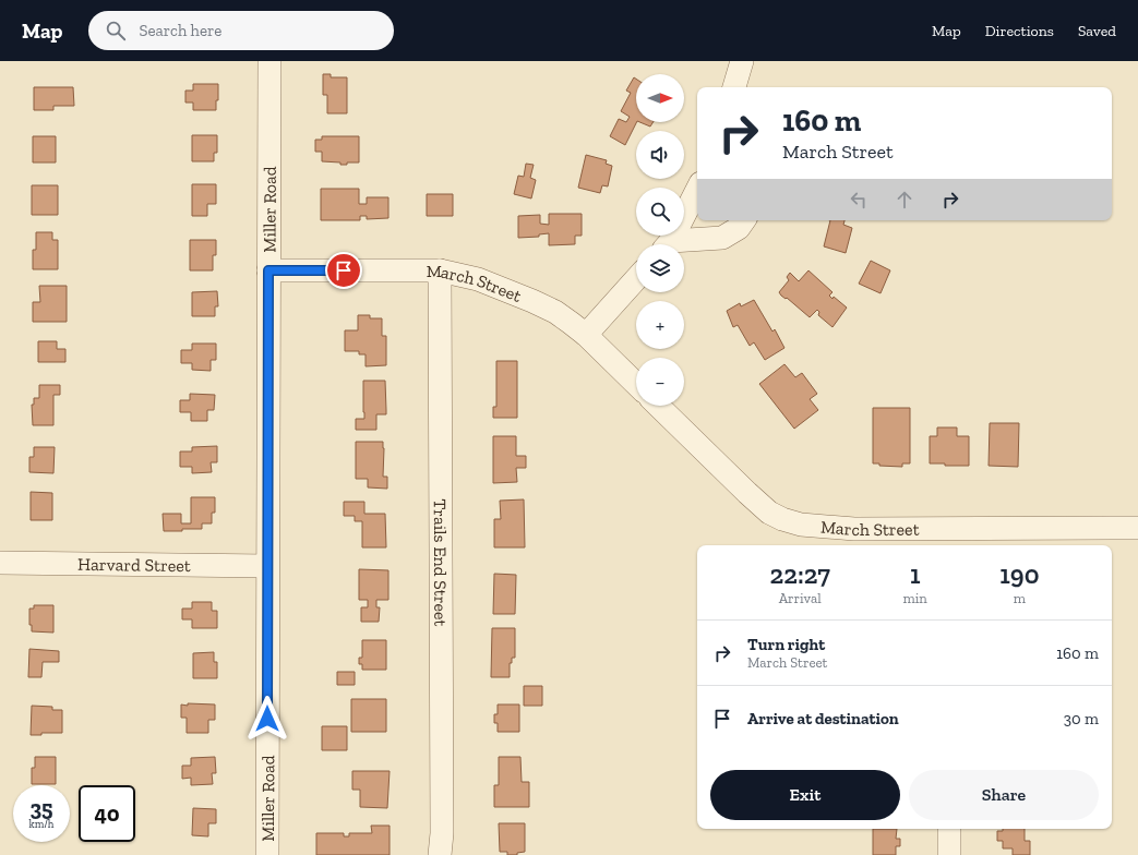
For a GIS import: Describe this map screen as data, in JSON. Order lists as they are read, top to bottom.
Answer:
{
  "streets": {
    "street": [
      "Miller Road",
      "March Street",
      "Trails End Street",
      "Harvard Street"
    ]
  },
  "crossings": [
    ["Miller Road", "March Street"],
    ["Miller Road", "Harvard Street"],
    ["March Street", "Trails End Street"]
  ],
  "north": "right",
  "page": {
    "header": "Map",
    "search": "Search here",
    "nav": ["Map", "Directions", "Saved"],
    "map_buttons": ["+", "−"],
    "turn": ["160 m", "March Street"],
    "eta": [
      "22:27",
      "Arrival",
      "1",
      "min",
      "190",
      "m"
    ],
    "list": [
      {
        "name": "Turn right",
        "note": "March Street",
        "value": "160 m"
      },
      {
        "name": "Arrive at destination",
        "value": "30 m"
      }
    ],
    "buttons": ["Exit", "Share"],
    "speed": "35 km/h",
    "limit": "40"
  }
}
